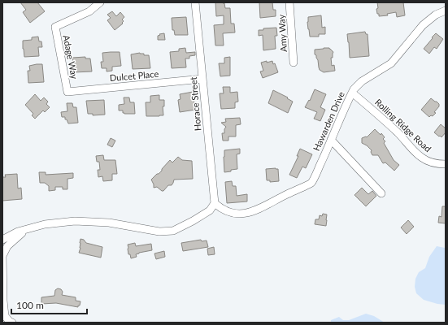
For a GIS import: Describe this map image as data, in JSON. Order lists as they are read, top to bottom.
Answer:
{
  "streets": {
    "street": [
      "Amy Way",
      "Adage Way",
      "Dulcet Place",
      "Horace Street",
      "Hawarden Drive",
      "Rolling Ridge Road"
    ]
  },
  "crossings": [
    ["Adage Way", "Dulcet Place"],
    ["Dulcet Place", "Horace Street"],
    ["Horace Street", "Hawarden Drive"],
    ["Hawarden Drive", "Rolling Ridge Road"]
  ],
  "scale_bar": "100 m"
}
